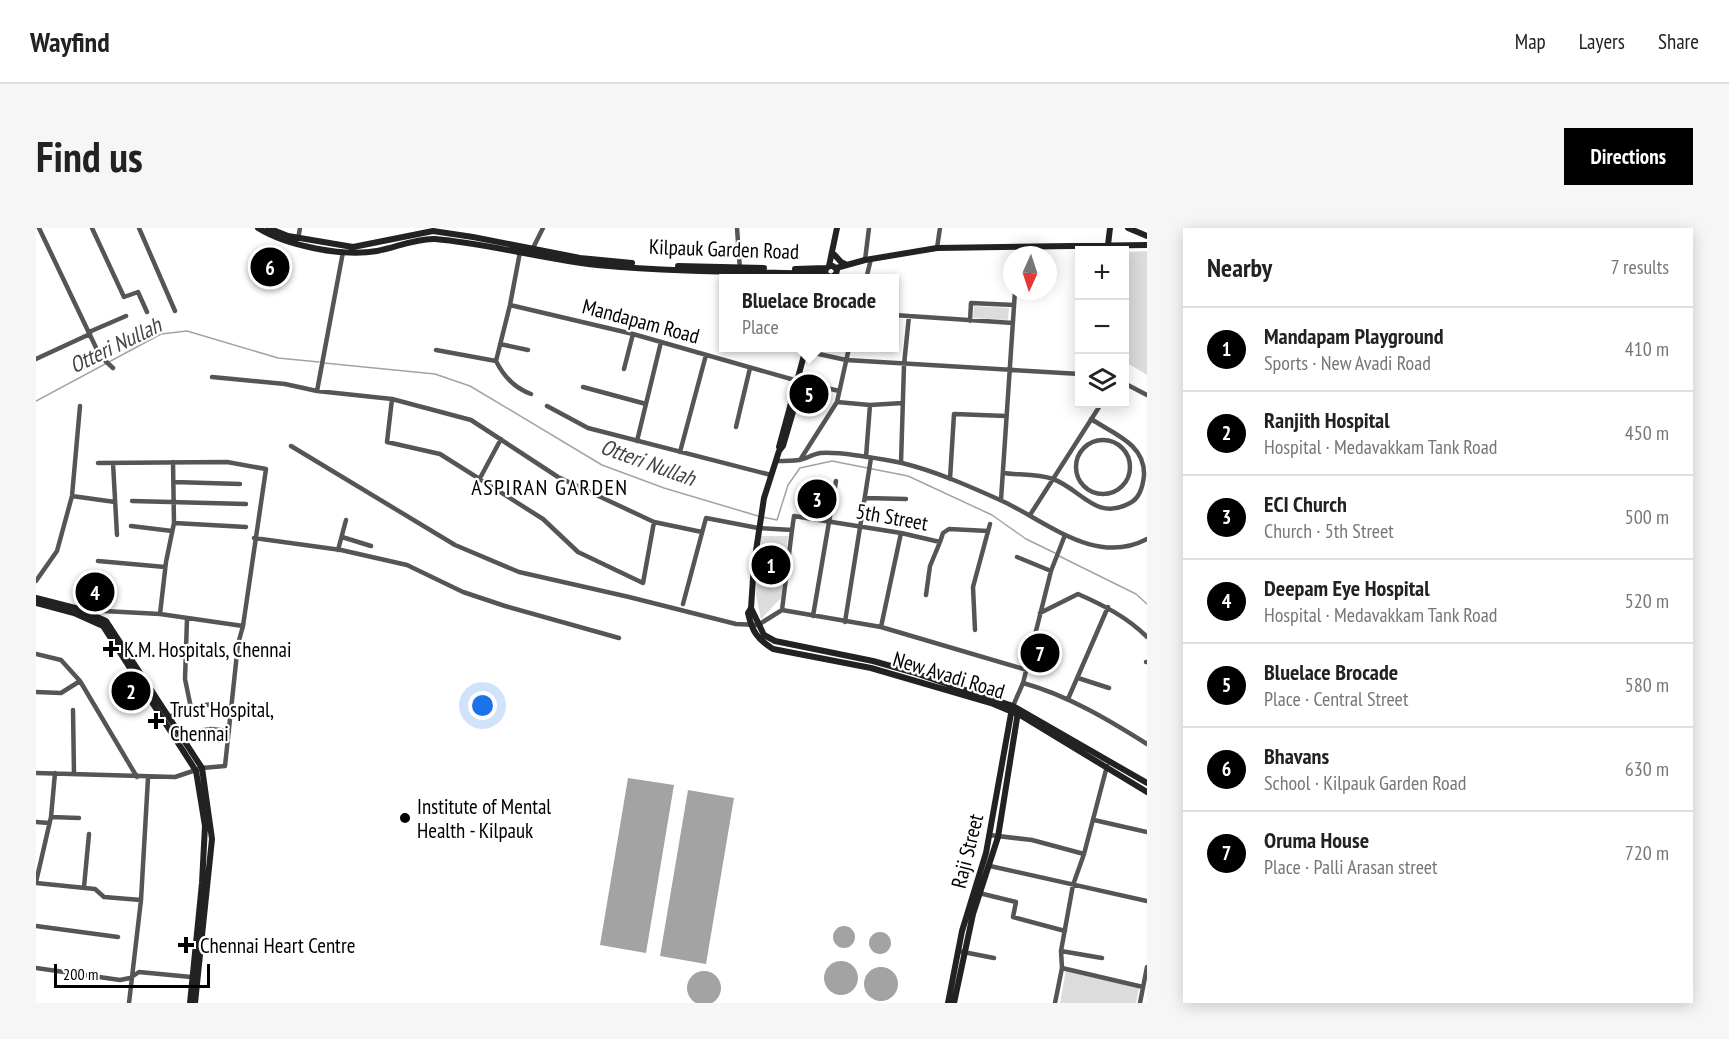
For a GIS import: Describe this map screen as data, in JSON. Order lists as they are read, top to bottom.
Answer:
{
  "streets": {
    "main road": ["Kilpauk Garden Road", "New Avadi Road", "Raji Street"],
    "street": ["Mandapam Road", "5th Street"]
  },
  "crossings": [
    ["New Avadi Road", "Raji Street"]
  ],
  "districts": ["ASPIRAN GARDEN"],
  "water": ["Otteri Nullah"],
  "places": {
    "health": ["K.M. Hospitals, Chennai", "Trust Hospital, Chennai", "Chennai Heart Centre"],
    "other": ["Institute of Mental Health - Kilpauk"]
  },
  "scale_bar": "200 m",
  "north": "bottom",
  "page": {
    "header": "Wayfind",
    "nav": ["Map", "Layers", "Share"],
    "buttons": "Directions",
    "title": "Find us",
    "heading": ["Nearby", "7 results"],
    "pins": [
      "6",
      "5",
      "3",
      "1",
      "4",
      "7",
      "2"
    ],
    "map_buttons": ["+", "−"],
    "popup": ["Bluelace Brocade", "Place"],
    "list": [
      {
        "mark": "1",
        "name": "Mandapam Playground",
        "note": "Sports · New Avadi Road",
        "value": "410 m"
      },
      {
        "mark": "2",
        "name": "Ranjith Hospital",
        "note": "Hospital · Medavakkam Tank Road",
        "value": "450 m"
      },
      {
        "mark": "3",
        "name": "ECI Church",
        "note": "Church · 5th Street",
        "value": "500 m"
      },
      {
        "mark": "4",
        "name": "Deepam Eye Hospital",
        "note": "Hospital · Medavakkam Tank Road",
        "value": "520 m"
      },
      {
        "mark": "5",
        "name": "Bluelace Brocade",
        "note": "Place · Central Street",
        "value": "580 m"
      },
      {
        "mark": "6",
        "name": "Bhavans",
        "note": "School · Kilpauk Garden Road",
        "value": "630 m"
      },
      {
        "mark": "7",
        "name": "Oruma House",
        "note": "Place · Palli Arasan street",
        "value": "720 m"
      }
    ],
    "scale": "200 m"
  }
}
